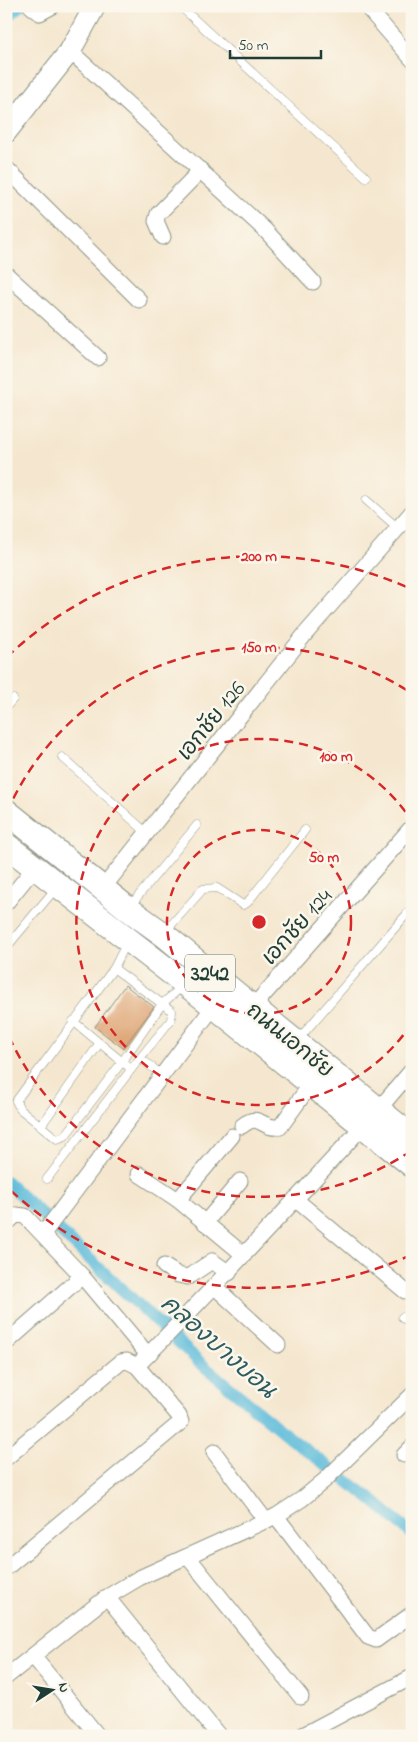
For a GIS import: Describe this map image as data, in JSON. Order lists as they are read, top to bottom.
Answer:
{
  "streets": {
    "main road": ["3242", "ถนนเอกชัย"],
    "street": ["เอกชัย 126", "เอกชัย 124"]
  },
  "crossings": [
    ["เอกชัย 126", "ถนนเอกชัย"],
    ["เอกชัย 124", "ถนนเอกชัย"]
  ],
  "water": ["คลองบางบอน"],
  "scale_bar": "50 m",
  "north": "right",
  "rings": [
    "200 m",
    "150 m",
    "100 m",
    "50 m"
  ]
}
